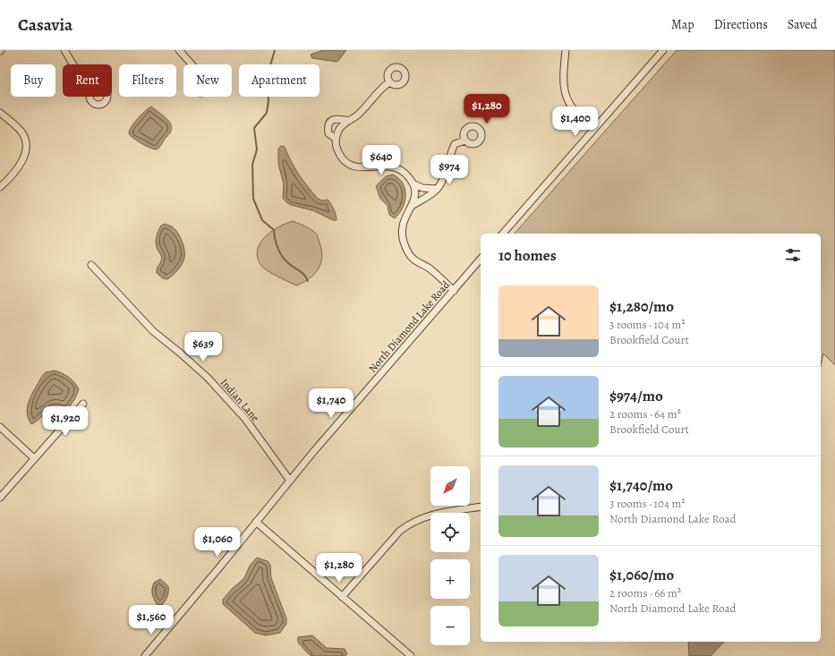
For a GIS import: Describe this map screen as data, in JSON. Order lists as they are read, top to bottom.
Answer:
{
  "streets": {
    "street": ["North Diamond Lake Road", "Indian Lane"]
  },
  "crossings": [
    ["North Diamond Lake Road", "Indian Lane"]
  ],
  "north": "bottom left",
  "page": {
    "header": "Casavia",
    "nav": ["Map", "Directions", "Saved"],
    "chip": [
      "Buy",
      "Rent",
      "Filters",
      "New",
      "Apartment"
    ],
    "price": [
      "$1,280",
      "$1,400",
      "$640",
      "$974",
      "$639",
      "$1,740",
      "$1,920",
      "$1,060",
      "$1,280",
      "$1,560"
    ],
    "heading": "10 homes",
    "list": [
      {
        "name": "$1,280/mo",
        "note": "3 rooms · 104 m² · Brookfield Court"
      },
      {
        "name": "$974/mo",
        "note": "2 rooms · 64 m² · Brookfield Court"
      },
      {
        "name": "$1,740/mo",
        "note": "3 rooms · 104 m² · North Diamond Lake Road"
      },
      {
        "name": "$1,060/mo",
        "note": "2 rooms · 66 m² · North Diamond Lake Road"
      }
    ],
    "map_buttons": ["+", "−"]
  }
}
